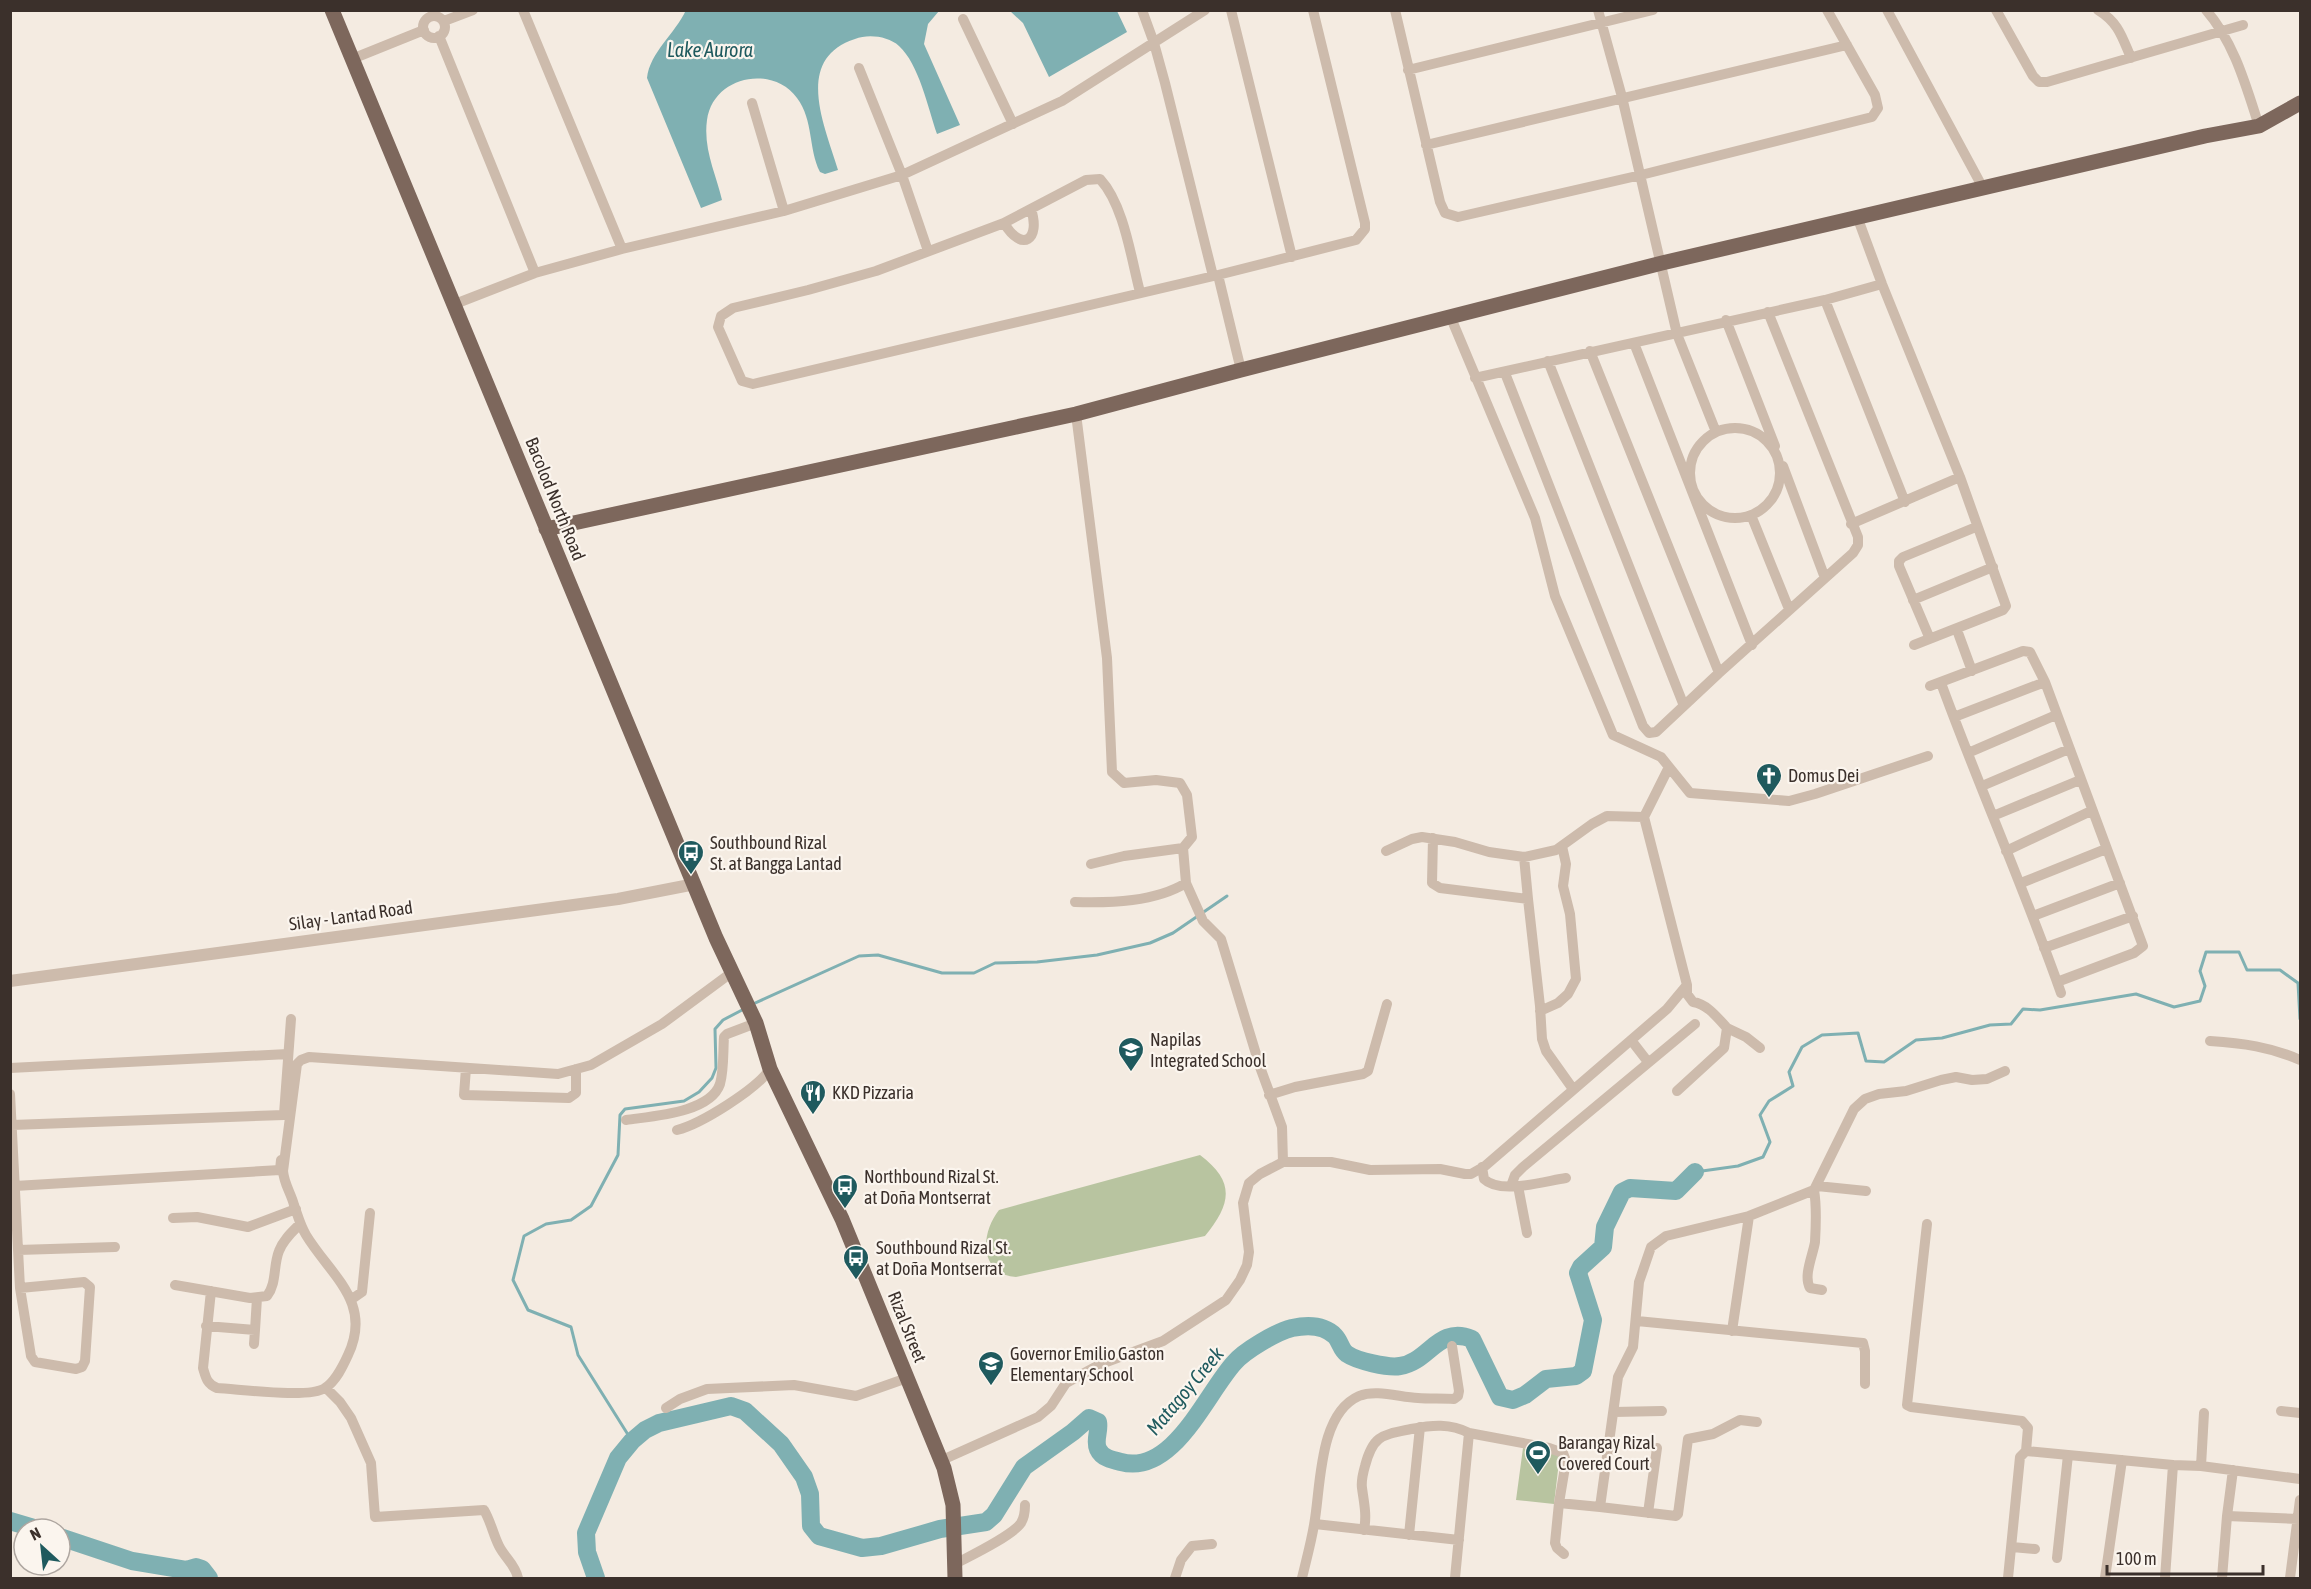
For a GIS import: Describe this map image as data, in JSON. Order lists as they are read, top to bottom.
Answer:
{
  "streets": {
    "main road": ["Bacolod North Road", "Rizal Street"],
    "street": ["Silay - Lantad Road"]
  },
  "crossings": [
    ["Bacolod North Road", "Silay - Lantad Road"],
    ["Bacolod North Road", "Rizal Street"]
  ],
  "water": ["Lake Aurora", "Matagoy Creek"],
  "places": {
    "church": ["Domus Dei"],
    "bus stop": ["Southbound Rizal St. at Bangga Lantad", "Northbound Rizal St. at Doña Montserrat", "Southbound Rizal St. at Doña Montserrat"],
    "school or university": ["Napilas Integrated School", "Governor Emilio Gaston Elementary School"],
    "restaurant": ["KKD Pizzaria"],
    "sports": ["Barangay Rizal Covered Court"]
  },
  "scale_bar": "100 m",
  "north": "top left"
}
